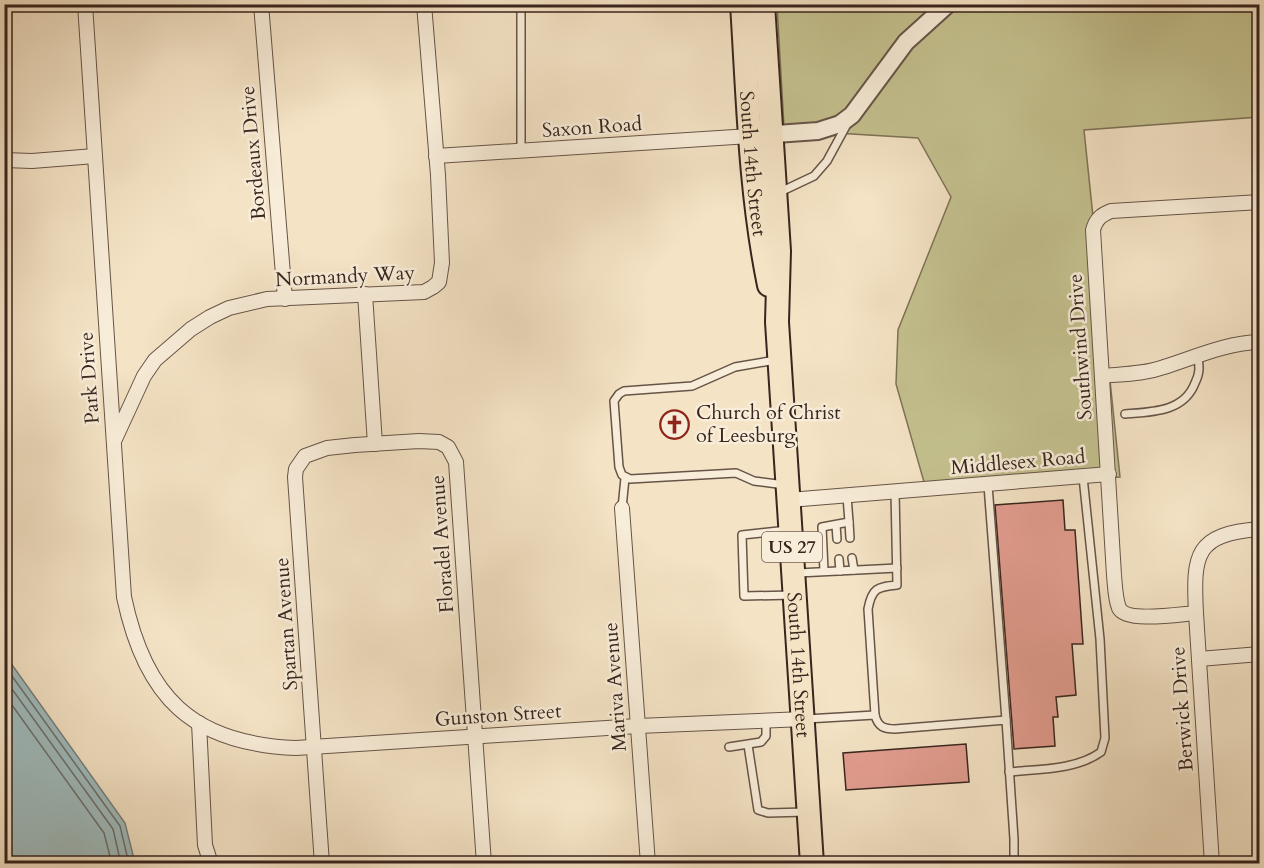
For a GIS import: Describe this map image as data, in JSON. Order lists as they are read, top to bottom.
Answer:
{
  "streets": {
    "highway": ["South 14th Street", "US 27"],
    "street": [
      "Saxon Road",
      "Bordeaux Drive",
      "Normandy Way",
      "Southwind Drive",
      "Park Drive",
      "Middlesex Road",
      "Floradel Avenue",
      "Spartan Avenue",
      "Mariva Avenue",
      "Berwick Drive",
      "Gunston Street"
    ]
  },
  "crossings": [
    ["Saxon Road", "South 14th Street"],
    ["Saxon Road", "Normandy Way"],
    ["Bordeaux Drive", "Normandy Way"],
    ["South 14th Street", "Middlesex Road"],
    ["South 14th Street", "Gunston Street"],
    ["Normandy Way", "Park Drive"],
    ["Southwind Drive", "Middlesex Road"],
    ["Park Drive", "Gunston Street"],
    ["Middlesex Road", "Berwick Drive"],
    ["Floradel Avenue", "Spartan Avenue"],
    ["Floradel Avenue", "Gunston Street"],
    ["Spartan Avenue", "Gunston Street"],
    ["Mariva Avenue", "Gunston Street"]
  ],
  "places": {
    "church": ["Church of Christ of Leesburg"]
  }
}
